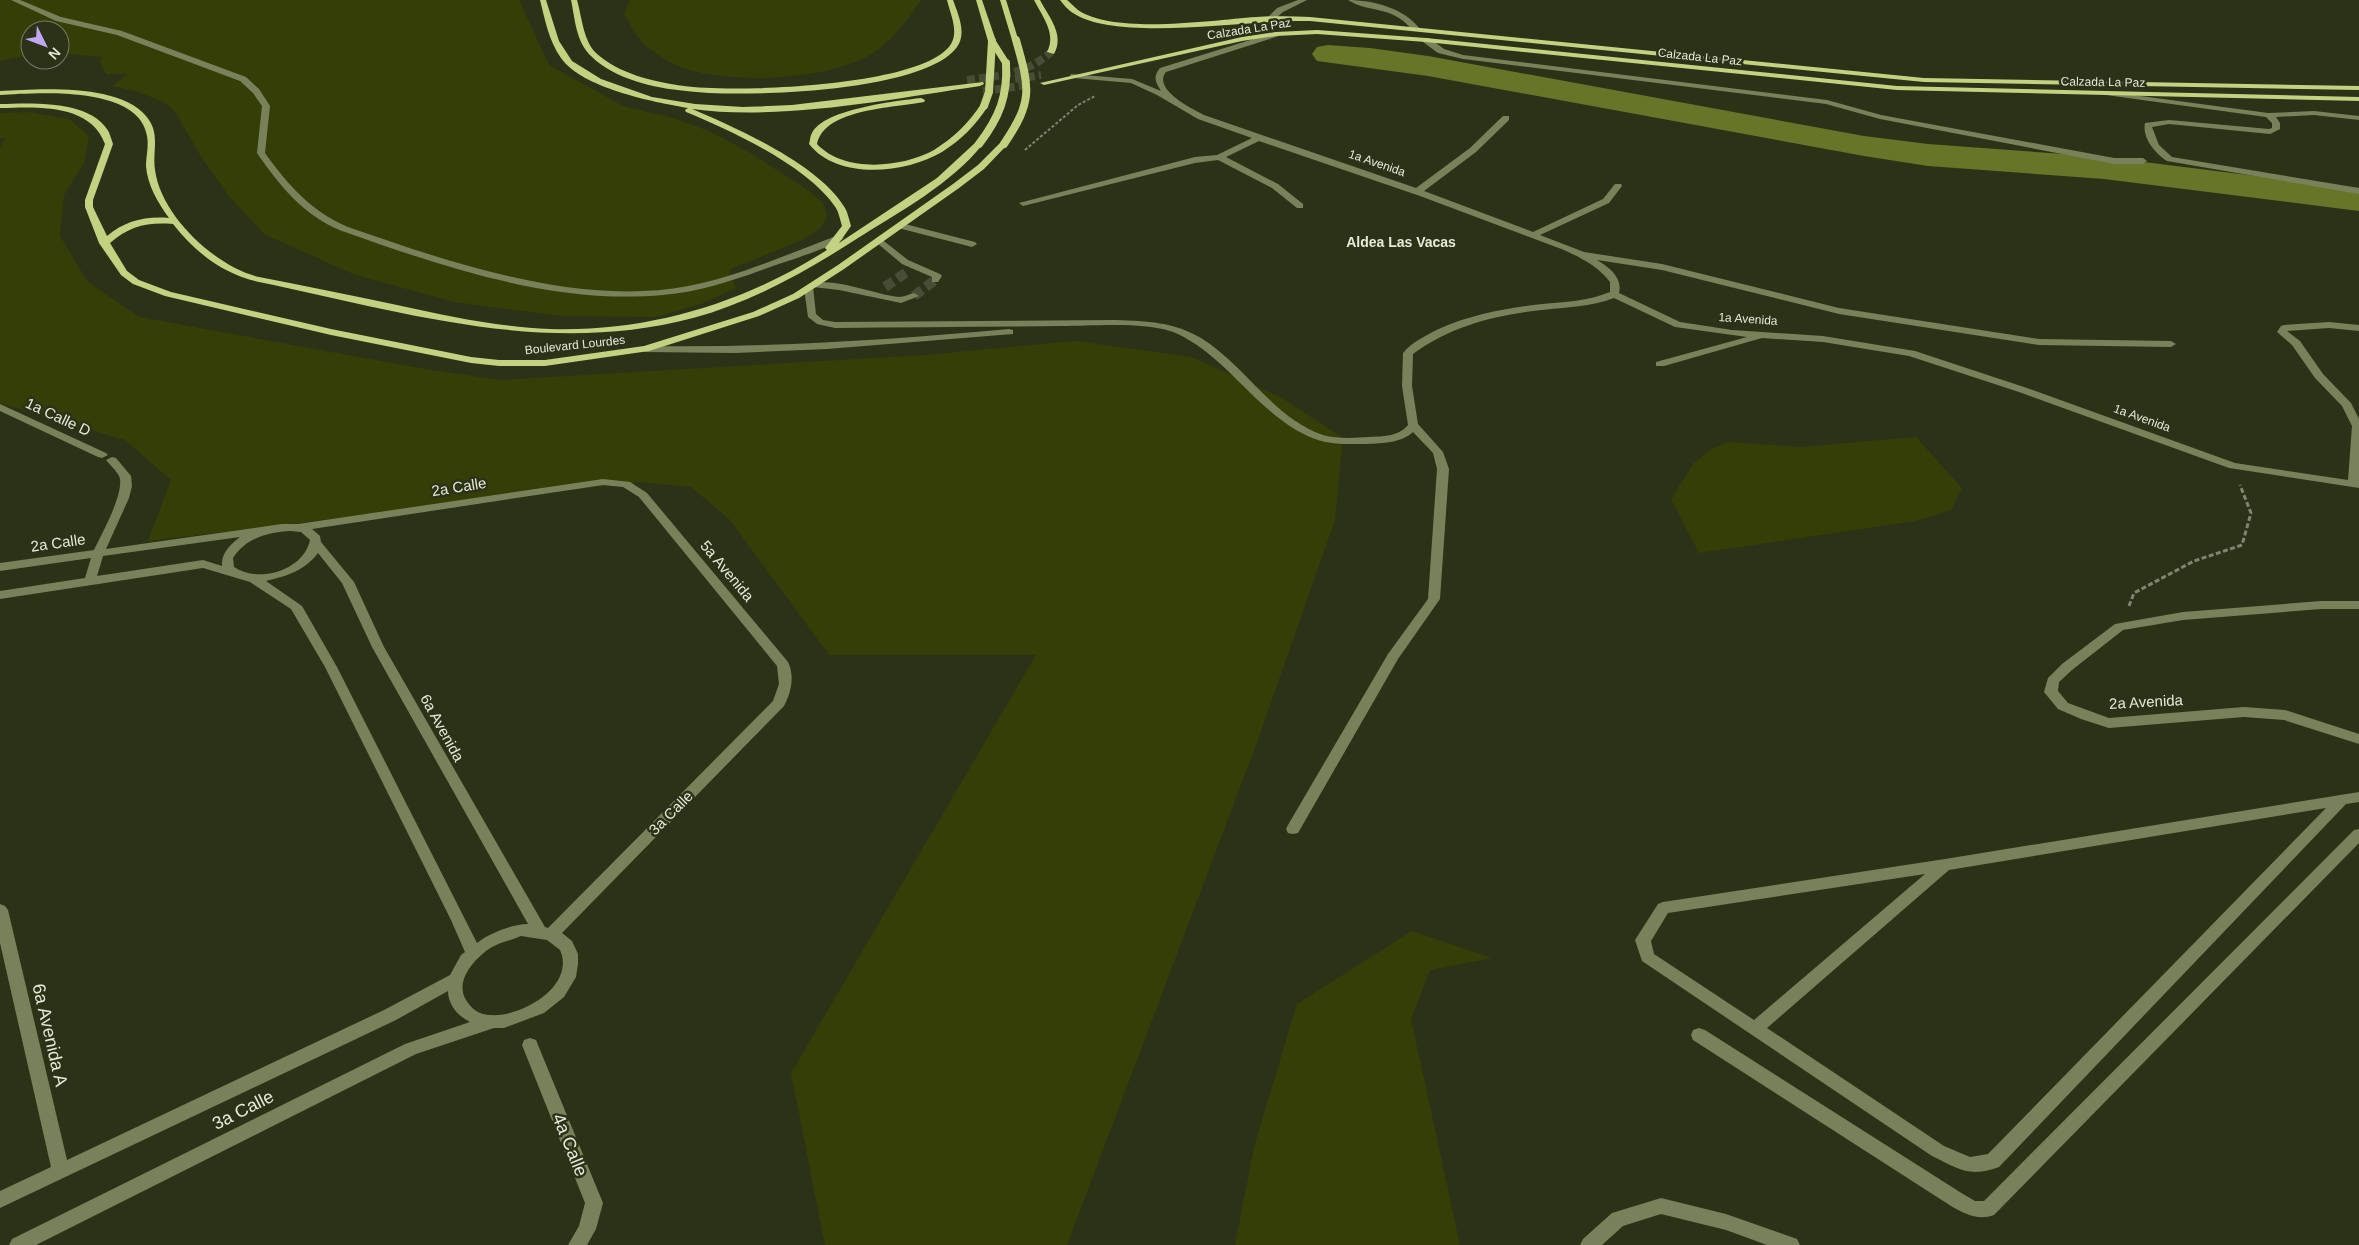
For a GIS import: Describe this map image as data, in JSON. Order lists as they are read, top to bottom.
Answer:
{
  "streets": {
    "main road": ["Calzada La Paz", "Boulevard Lourdes"],
    "street": [
      "1a Avenida",
      "1a Calle D",
      "2a Calle",
      "5a Avenida",
      "2a Avenida",
      "6a Avenida",
      "3a Calle",
      "6a Avenida A",
      "4a Calle"
    ]
  },
  "crossings": [
    ["Calzada La Paz", "1a Avenida"],
    ["1a Calle D", "2a Calle"],
    ["2a Calle", "5a Avenida"],
    ["2a Calle", "6a Avenida"],
    ["5a Avenida", "3a Calle"],
    ["6a Avenida", "3a Calle"],
    ["3a Calle", "6a Avenida A"]
  ],
  "districts": ["Aldea Las Vacas"],
  "north": "bottom right"
}
